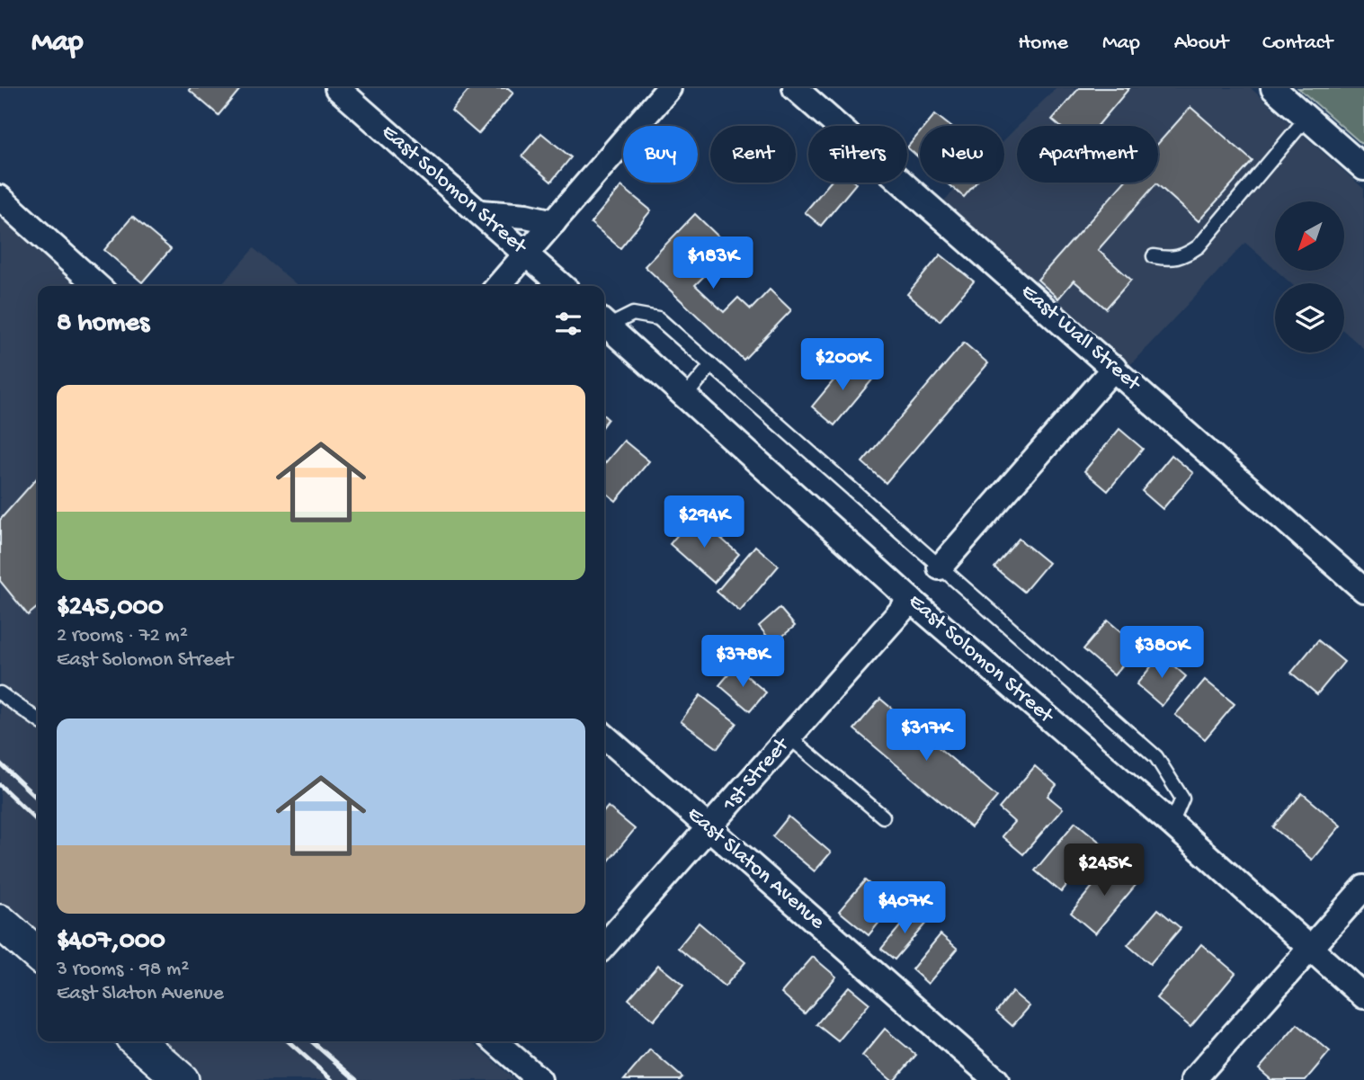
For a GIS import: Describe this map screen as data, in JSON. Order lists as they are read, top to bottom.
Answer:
{
  "streets": {
    "street": [
      "East Solomon Street",
      "East Wall Street",
      "1st Street",
      "East Slaton Avenue"
    ]
  },
  "crossings": [
    ["East Solomon Street", "1st Street"],
    ["1st Street", "East Slaton Avenue"]
  ],
  "north": "bottom left",
  "page": {
    "header": "Map",
    "nav": [
      "Home",
      "Map",
      "About",
      "Contact"
    ],
    "chip": [
      "Buy",
      "Rent",
      "Filters",
      "New",
      "Apartment"
    ],
    "price": [
      "$183K",
      "$200K",
      "$294K",
      "$380K",
      "$378K",
      "$317K",
      "$245K",
      "$407K"
    ],
    "heading": "8 homes",
    "list": [
      {
        "name": "$245,000",
        "note": "2 rooms · 72 m² · East Solomon Street"
      },
      {
        "name": "$407,000",
        "note": "3 rooms · 98 m² · East Slaton Avenue"
      }
    ]
  }
}
